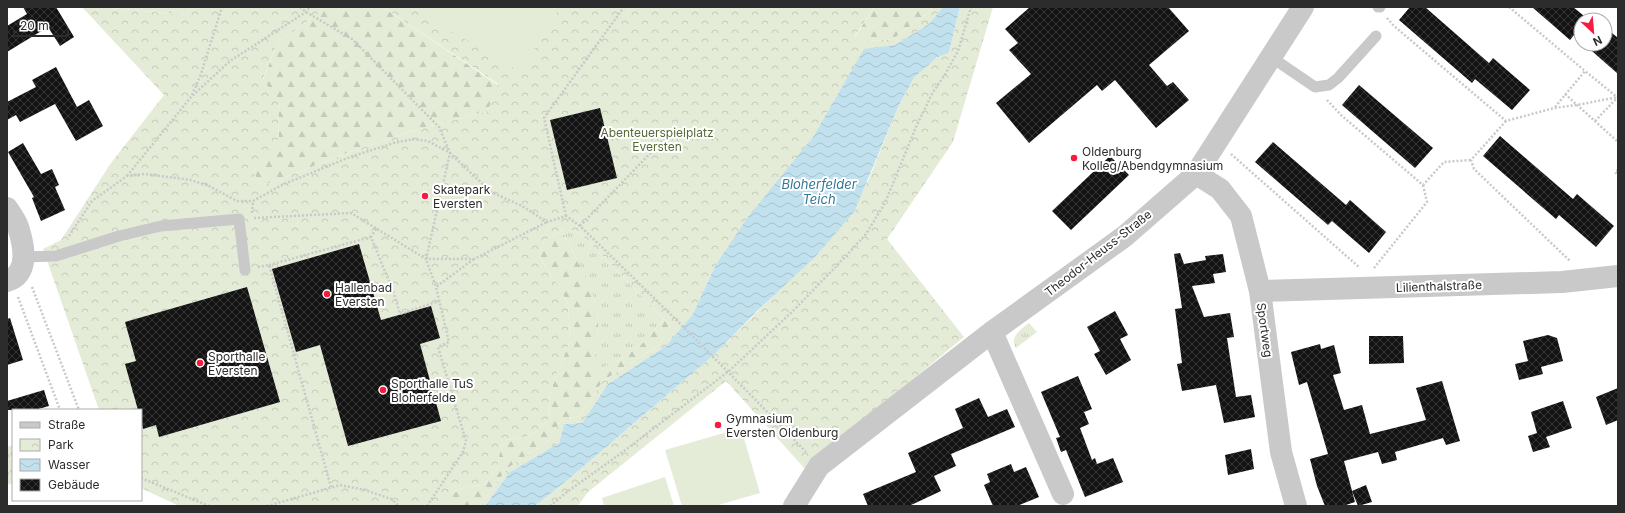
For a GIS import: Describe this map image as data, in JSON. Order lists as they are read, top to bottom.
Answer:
{
  "streets": {
    "street": ["Theodor-Heuss-Straße", "Lilienthalstraße", "Sportweg"]
  },
  "crossings": [
    ["Theodor-Heuss-Straße", "Sportweg"],
    ["Lilienthalstraße", "Sportweg"]
  ],
  "water": ["Bloherfelder Teich"],
  "parks": ["Abenteuerspielplatz Eversten"],
  "places": [
    "Oldenburg Kolleg/Abendgymnasium",
    "Skatepark Eversten",
    "Hallenbad Eversten",
    "Sporthalle Eversten",
    "Sporthalle TuS Bloherfelde",
    "Gymnasium Eversten Oldenburg"
  ],
  "legend": [
    "Straße",
    "Park",
    "Wasser",
    "Gebäude"
  ],
  "scale_bar": "20 m",
  "north": "bottom right"
}
